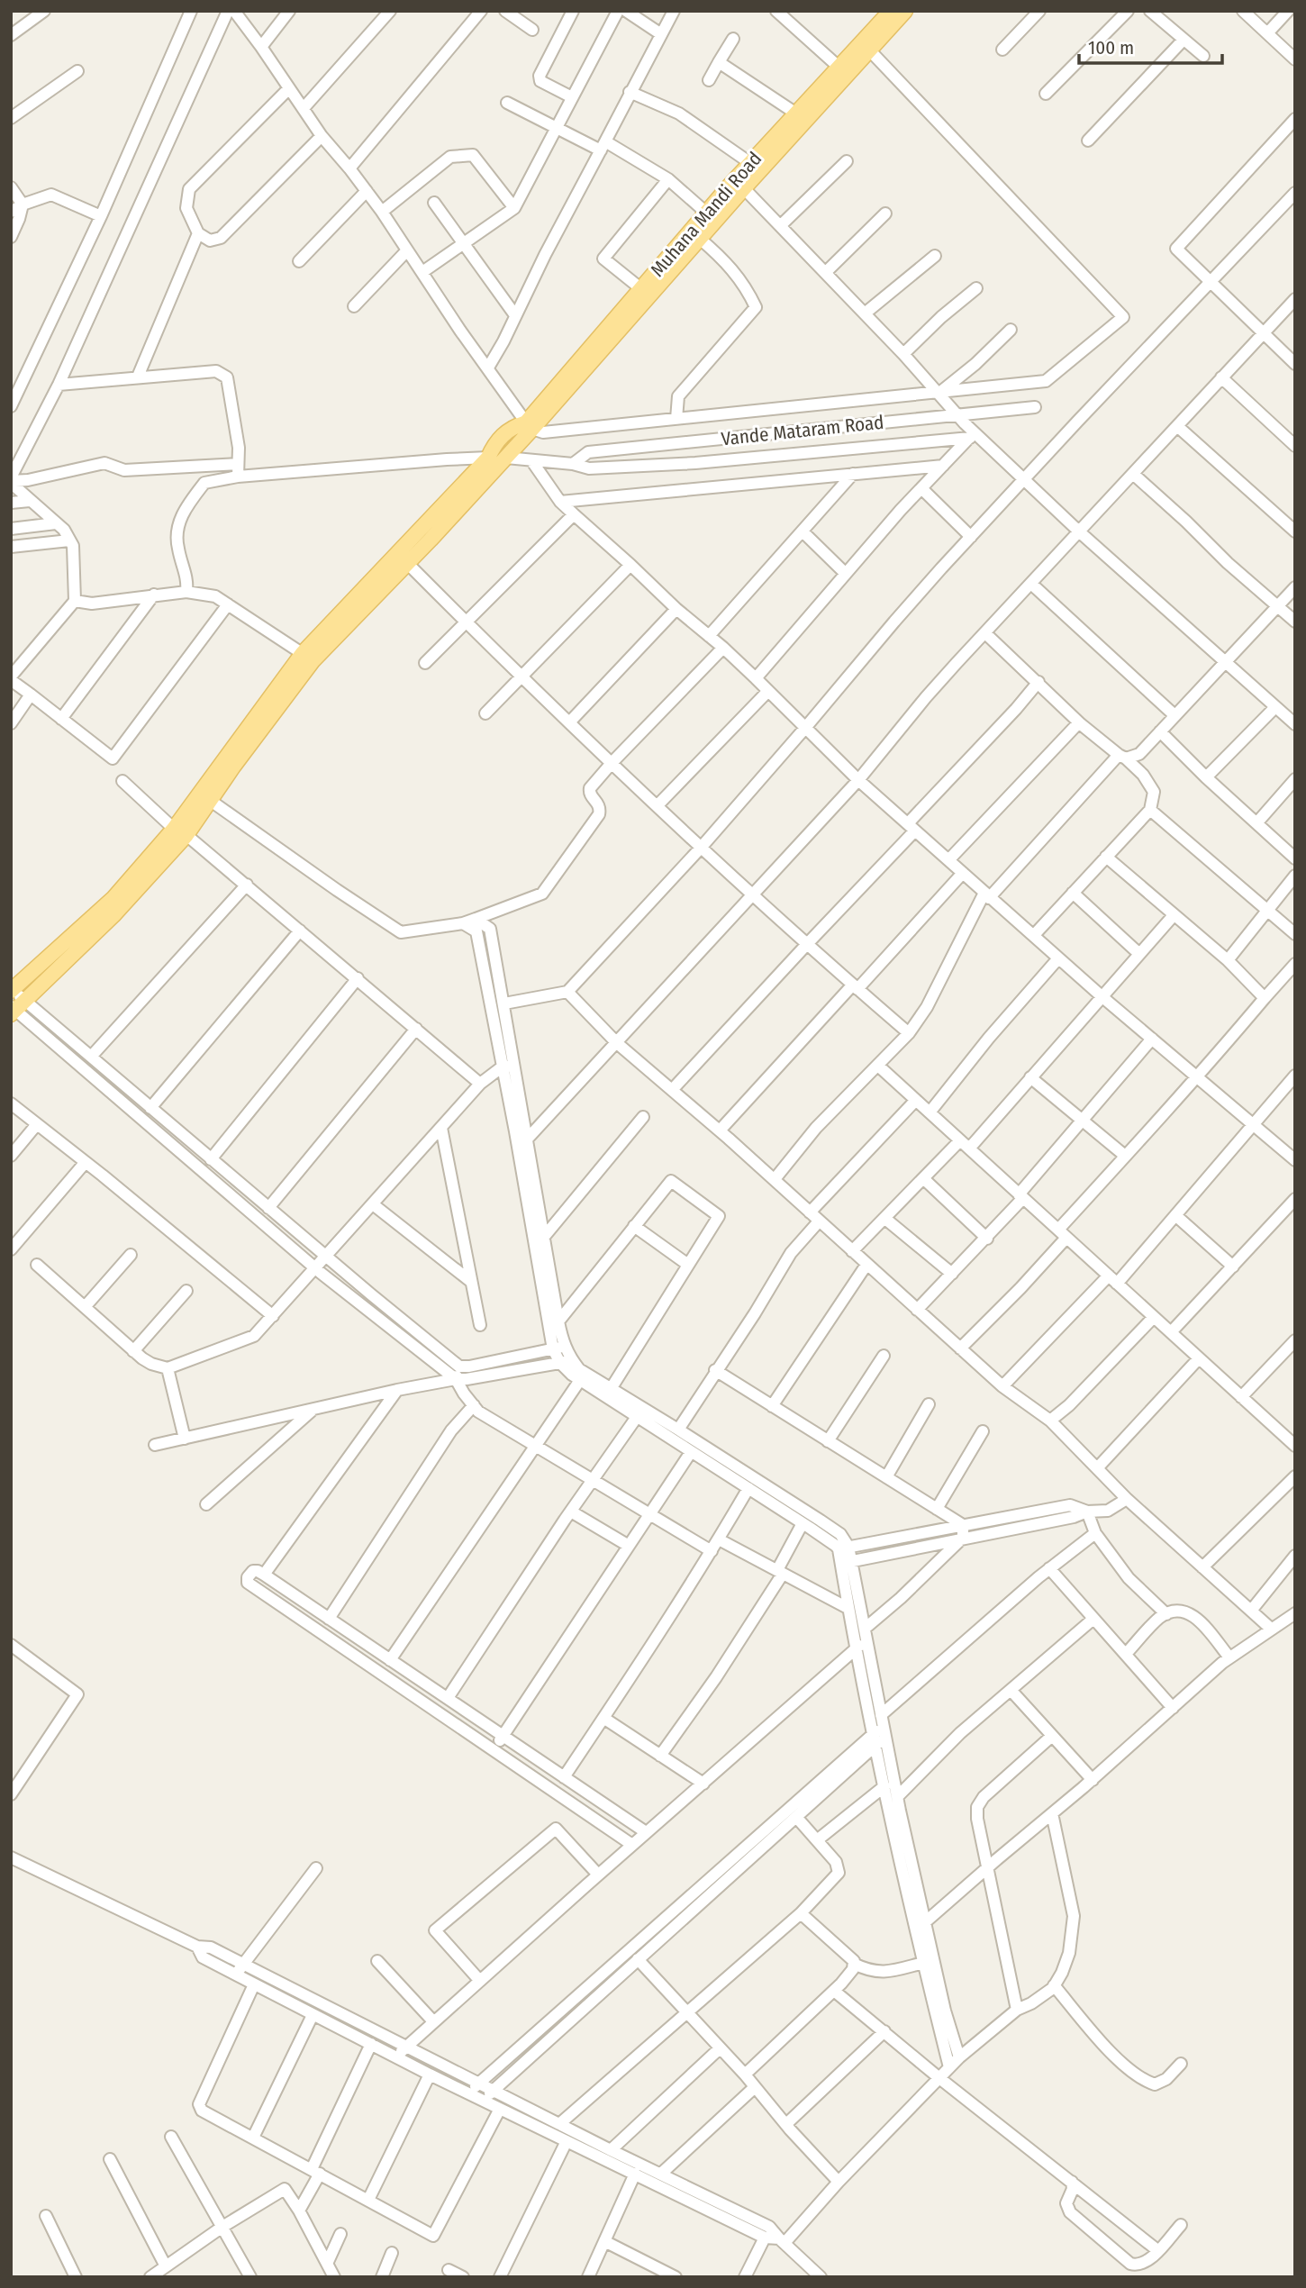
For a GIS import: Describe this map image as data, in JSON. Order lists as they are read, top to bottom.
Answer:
{
  "streets": {
    "main road": ["Muhana Mandi Road", "Vande Mataram Road"]
  },
  "scale_bar": "100 m"
}
